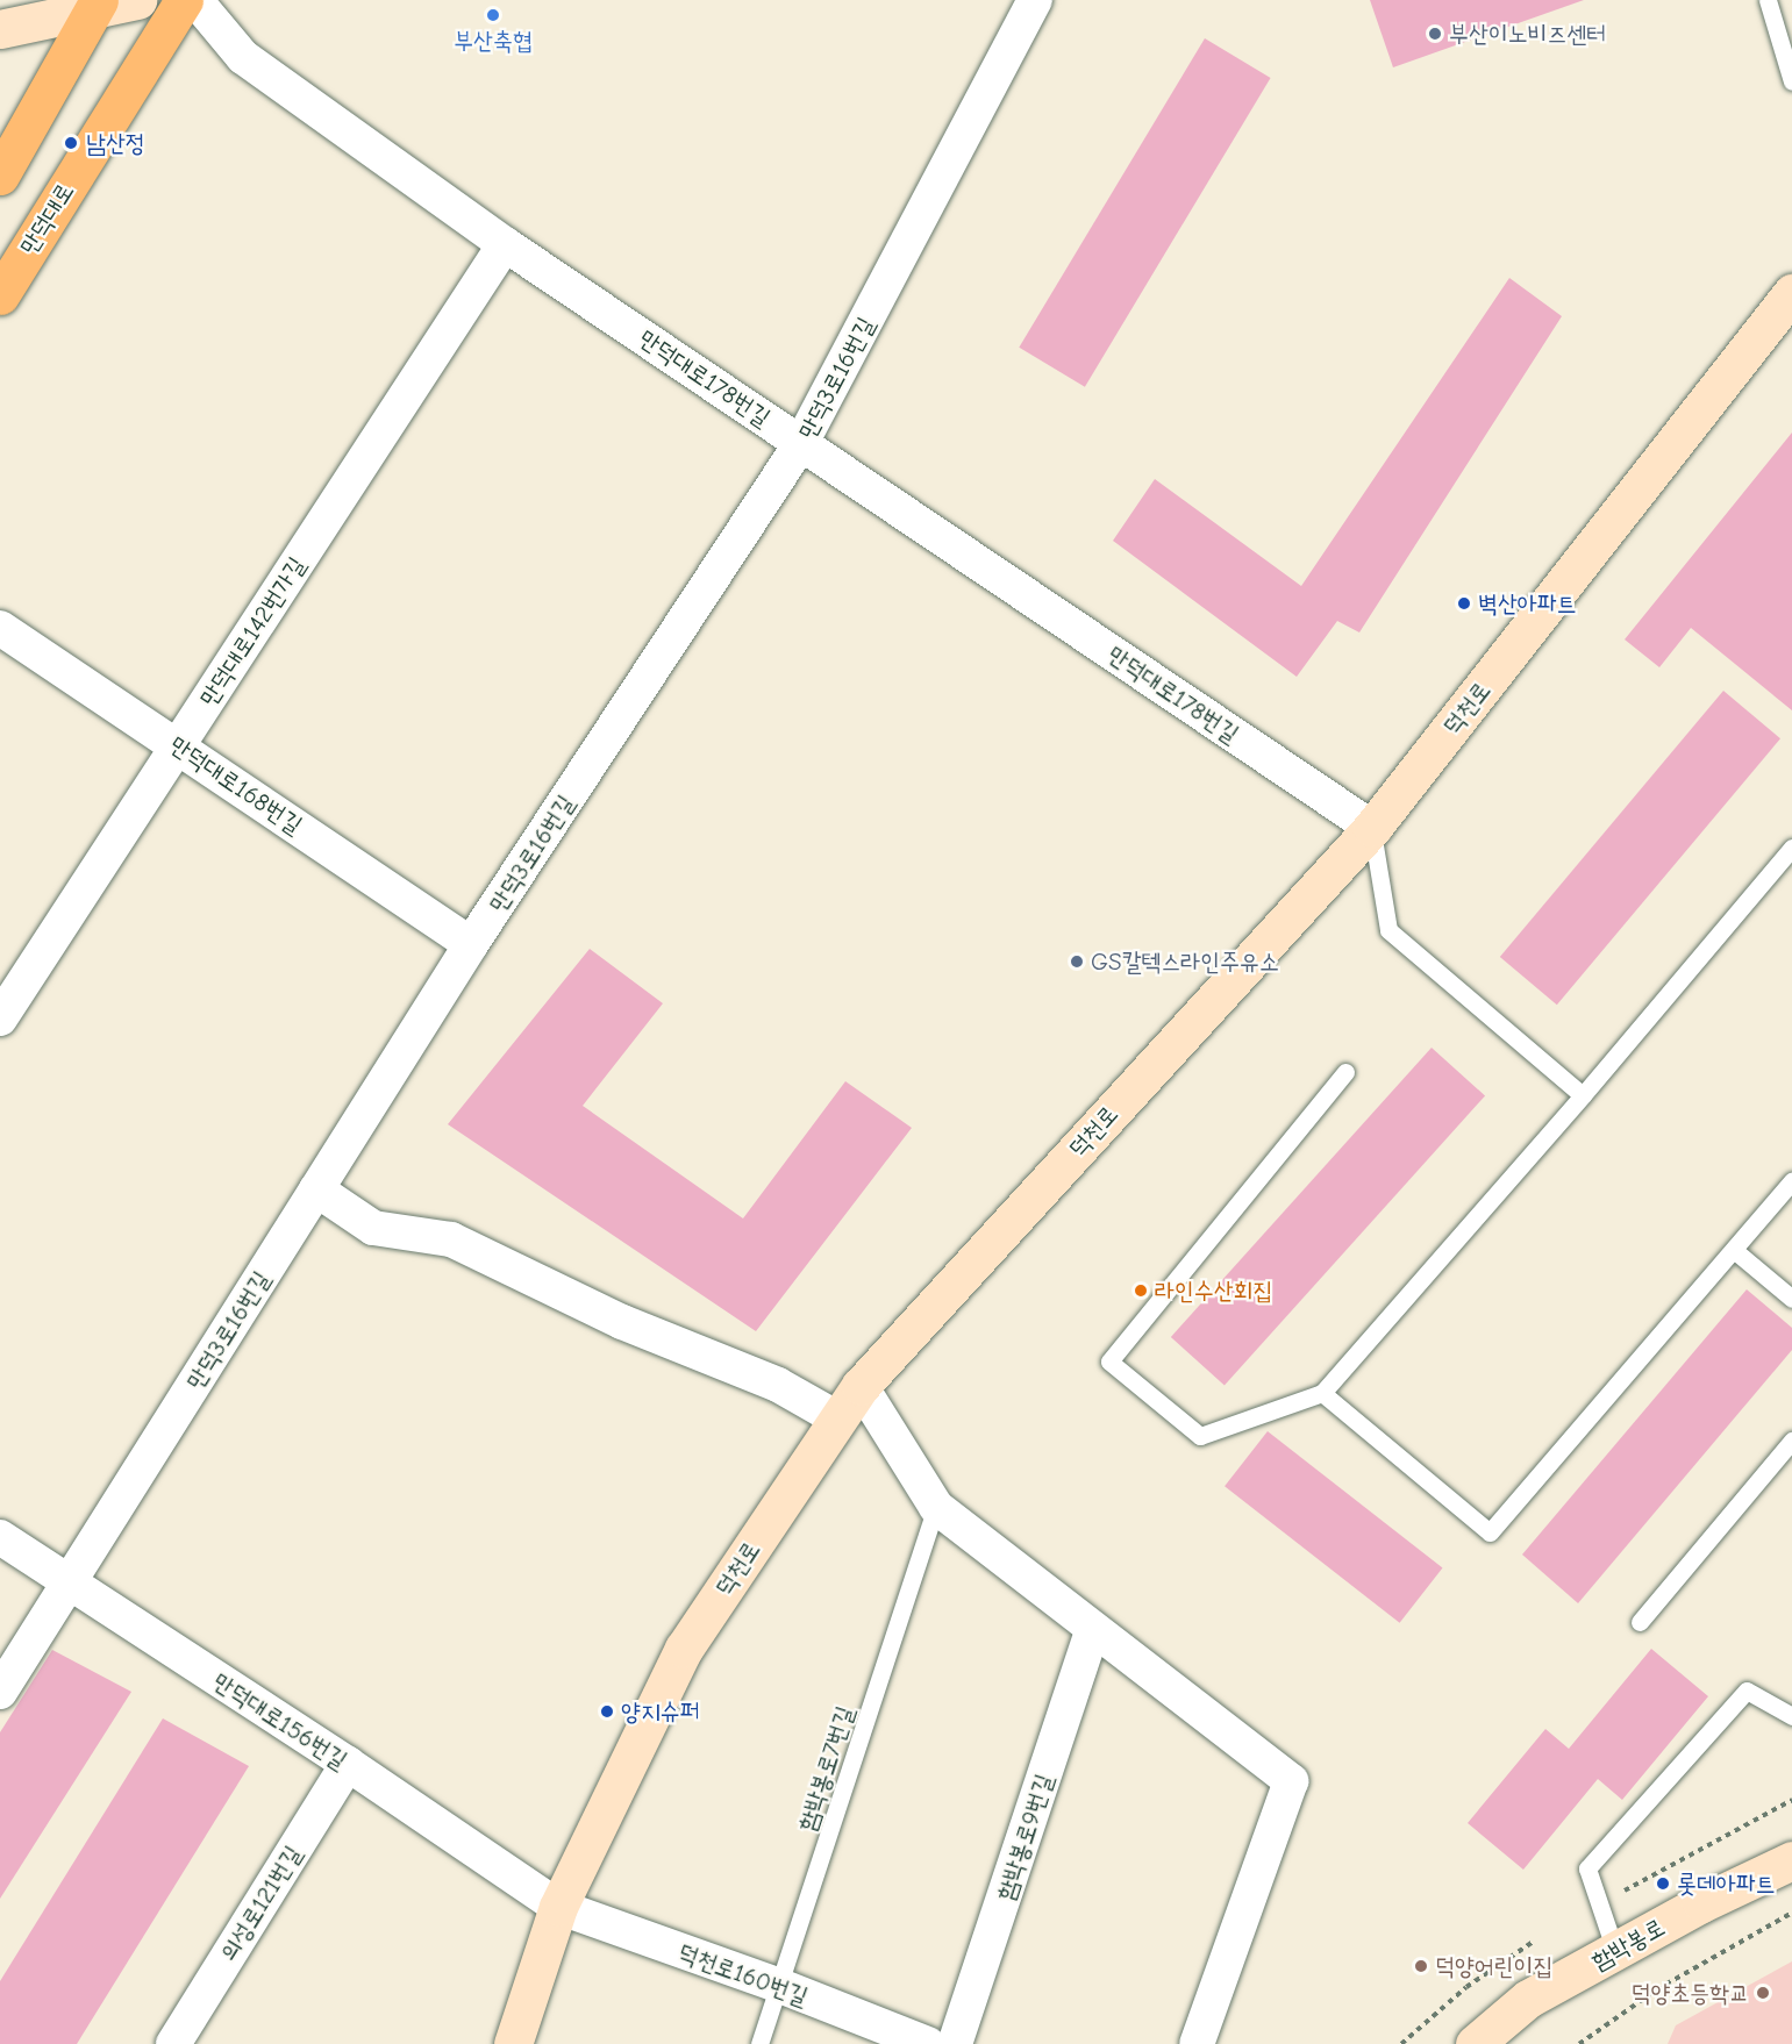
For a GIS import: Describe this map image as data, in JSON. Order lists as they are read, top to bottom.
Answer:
{
  "streets": {
    "main road": ["만덕대로", "덕천로", "함박봉로"],
    "street": [
      "만덕대로178번길",
      "만덕3로16번길",
      "만덕대로142번가길",
      "만덕대로168번길",
      "만덕대로156번길",
      "함박봉로9번길",
      "의성로121번길",
      "덕천로160번길"
    ],
    "lane": ["함박봉로7번길"]
  },
  "crossings": [
    ["만덕대로178번길", "만덕3로16번길"],
    ["만덕대로178번길", "만덕대로142번가길"],
    ["만덕대로178번길", "덕천로"],
    ["만덕3로16번길", "만덕대로168번길"],
    ["만덕3로16번길", "만덕대로156번길"],
    ["만덕대로142번가길", "만덕대로168번길"],
    ["덕천로", "만덕대로156번길"],
    ["덕천로", "덕천로160번길"],
    ["만덕대로156번길", "의성로121번길"],
    ["만덕대로156번길", "덕천로160번길"],
    ["함박봉로7번길", "덕천로160번길"]
  ],
  "places": [
    "부산축협",
    "부산이노비즈센터",
    "남산정",
    "벽산아파트",
    "GS칼텍스라인주유소",
    "라인수산회집",
    "양지슈퍼",
    "롯데아파트",
    "덕양어린이집",
    "덕양초등학교"
  ]
}
